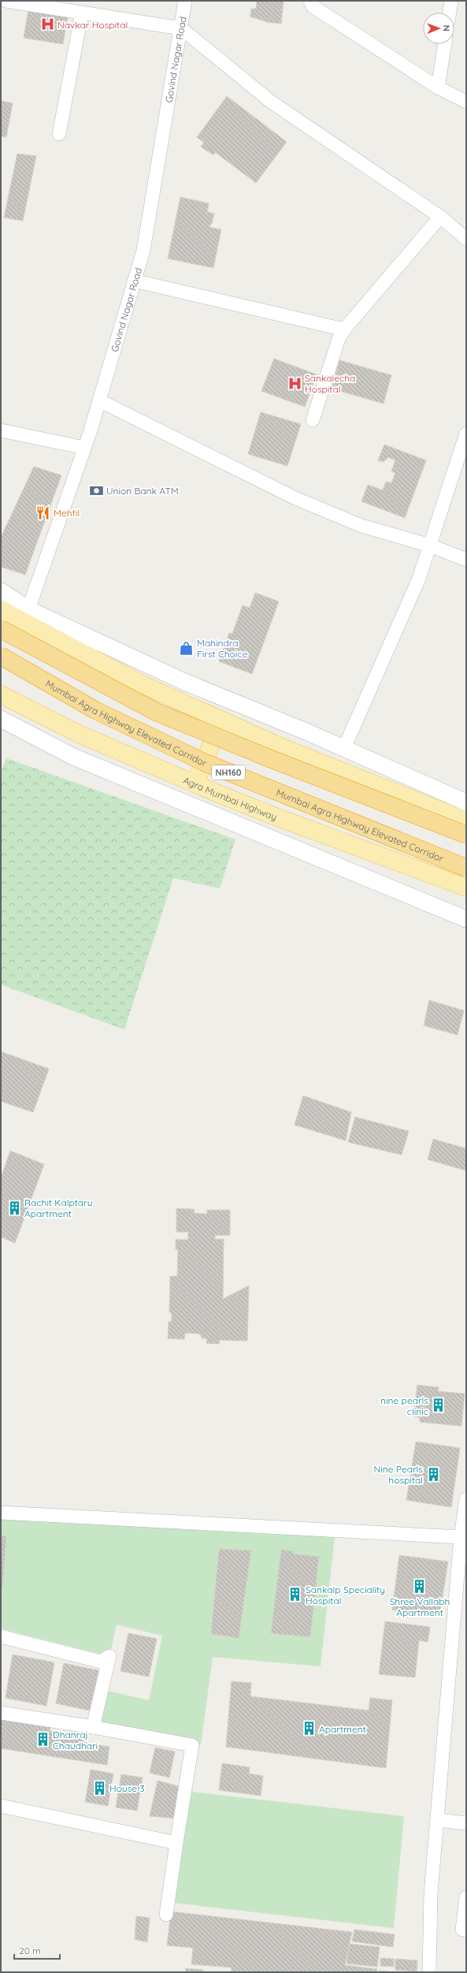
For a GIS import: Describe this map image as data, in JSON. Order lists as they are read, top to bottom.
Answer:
{
  "streets": {
    "highway": ["Mumbai Agra Highway Elevated Corridor", "NH160"],
    "main road": ["Agra Mumbai Highway"],
    "street": ["Govind Nagar Road"]
  },
  "places": {
    "hospital": ["Navkar Hospital", "Sankalecha Hospital"],
    "bank": ["Union Bank ATM"],
    "restaurant": ["Mehfil"],
    "shop": ["Mahindra First Choice"],
    "building": [
      "Rachit Kalptaru Apartment",
      "nine pearls clinic",
      "Nine Pearls hospital",
      "Shree Vallabh Apartment",
      "Sankalp Speciality Hospital",
      "Apartment",
      "Dhanraj Chaudhari",
      "House 3"
    ]
  },
  "scale_bar": "20 m",
  "north": "right"
}
